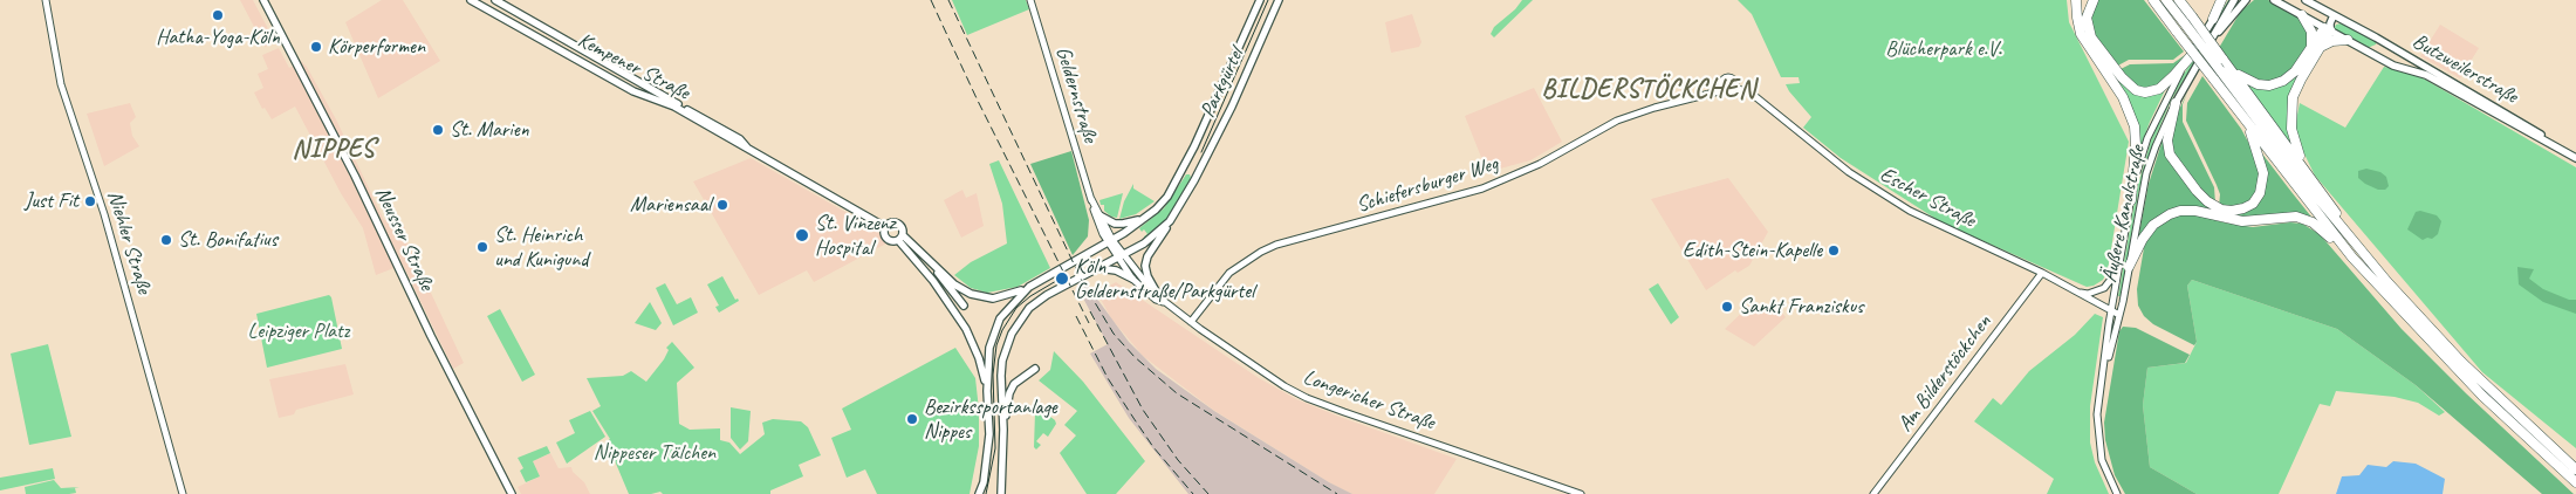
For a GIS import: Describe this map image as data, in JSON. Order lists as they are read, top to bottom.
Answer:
{
  "streets": {
    "main road": [
      "Kempener Straße",
      "Butzweilerstraße",
      "Parkgürtel",
      "Äußere Kanalstraße",
      "Neusser Straße"
    ],
    "street": [
      "Geldernstraße",
      "Schiefersburger Weg",
      "Escher Straße",
      "Niehler Straße",
      "Am Bilderstöckchen",
      "Longericher Straße"
    ]
  },
  "crossings": [
    ["Kempener Straße", "Parkgürtel"],
    ["Parkgürtel", "Geldernstraße"],
    ["Parkgürtel", "Longericher Straße"],
    ["Geldernstraße", "Longericher Straße"],
    ["Schiefersburger Weg", "Escher Straße"],
    ["Schiefersburger Weg", "Longericher Straße"],
    ["Escher Straße", "Äußere Kanalstraße"],
    ["Escher Straße", "Am Bilderstöckchen"]
  ],
  "districts": ["BILDERSTÖCKCHEN", "NIPPES"],
  "parks": ["Blücherpark e.V.", "Leipziger Platz", "Nippeser Tälchen"],
  "places": [
    "Hatha-Yoga-Köln",
    "Körperformen",
    "St. Marien",
    "Just Fit",
    "Mariensaal",
    "St. Vinzenz Hospital",
    "St. Bonifatius",
    "St. Heinrich und Kunigund",
    "Edith-Stein-Kapelle",
    "Köln Geldernstraße/Parkgürtel",
    "Sankt Franziskus",
    "Bezirkssportanlage Nippes"
  ]
}
